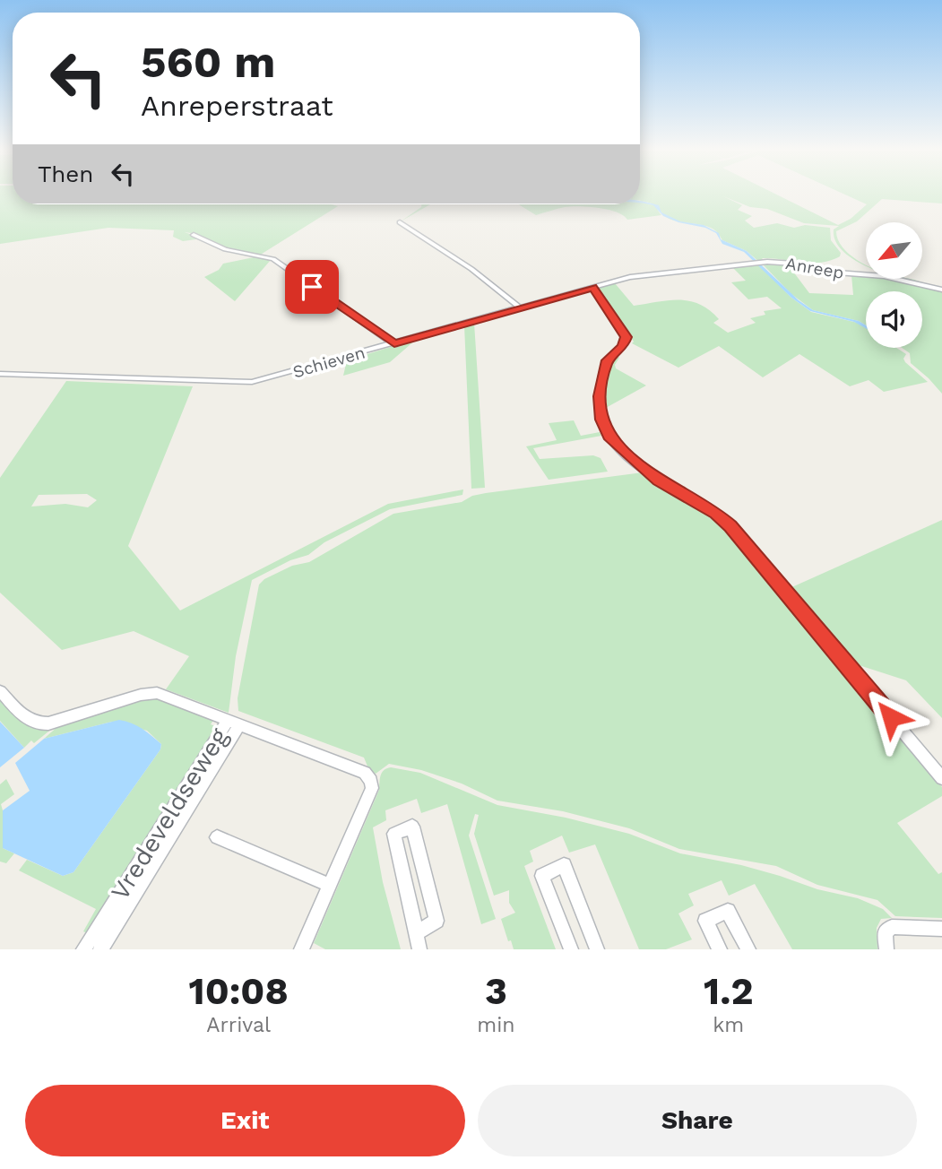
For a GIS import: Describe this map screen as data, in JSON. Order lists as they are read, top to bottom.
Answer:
{
  "streets": {
    "street": ["Anreep", "Schieven", "Vredeveldseweg"]
  },
  "crossings": [
    ["Anreep", "Schieven"]
  ],
  "north": "bottom left",
  "page": {
    "turn": ["560 m", "Anreperstraat"],
    "then": "Then",
    "eta": [
      "10:08",
      "Arrival",
      "3",
      "min",
      "1.2",
      "km"
    ],
    "buttons": ["Exit", "Share"]
  }
}
